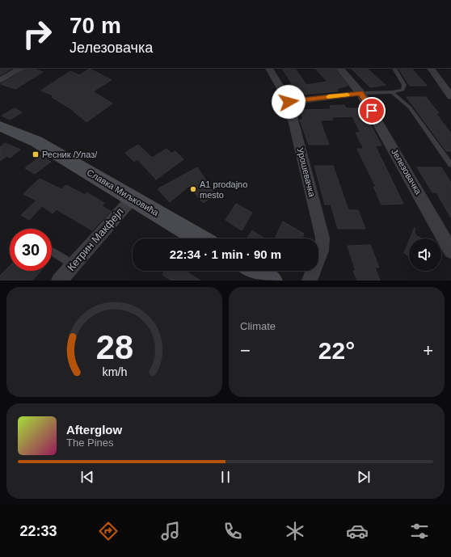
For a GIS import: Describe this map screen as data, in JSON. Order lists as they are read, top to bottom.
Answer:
{
  "streets": {
    "street": [
      "Јелезовачка",
      "Урошевачка",
      "Славка Миљковића",
      "Кетрин Макфејл"
    ]
  },
  "crossings": [
    ["Славка Миљковића", "Кетрин Макфејл"]
  ],
  "places": {
    "transit": ["Ресник /Улаз/"],
    "other": ["A1 prodajno mesto"]
  },
  "page": {
    "turn": ["70 m", "Јелезовачка"],
    "limit": "30",
    "trip": "22:34 · 1 min · 90 m",
    "tile": "Climate",
    "heat": ["−", "22°", "+"],
    "song": ["Afterglow", "The Pines"],
    "tabs": "22:33",
    "gauge": ["28", "km/h"]
  }
}
